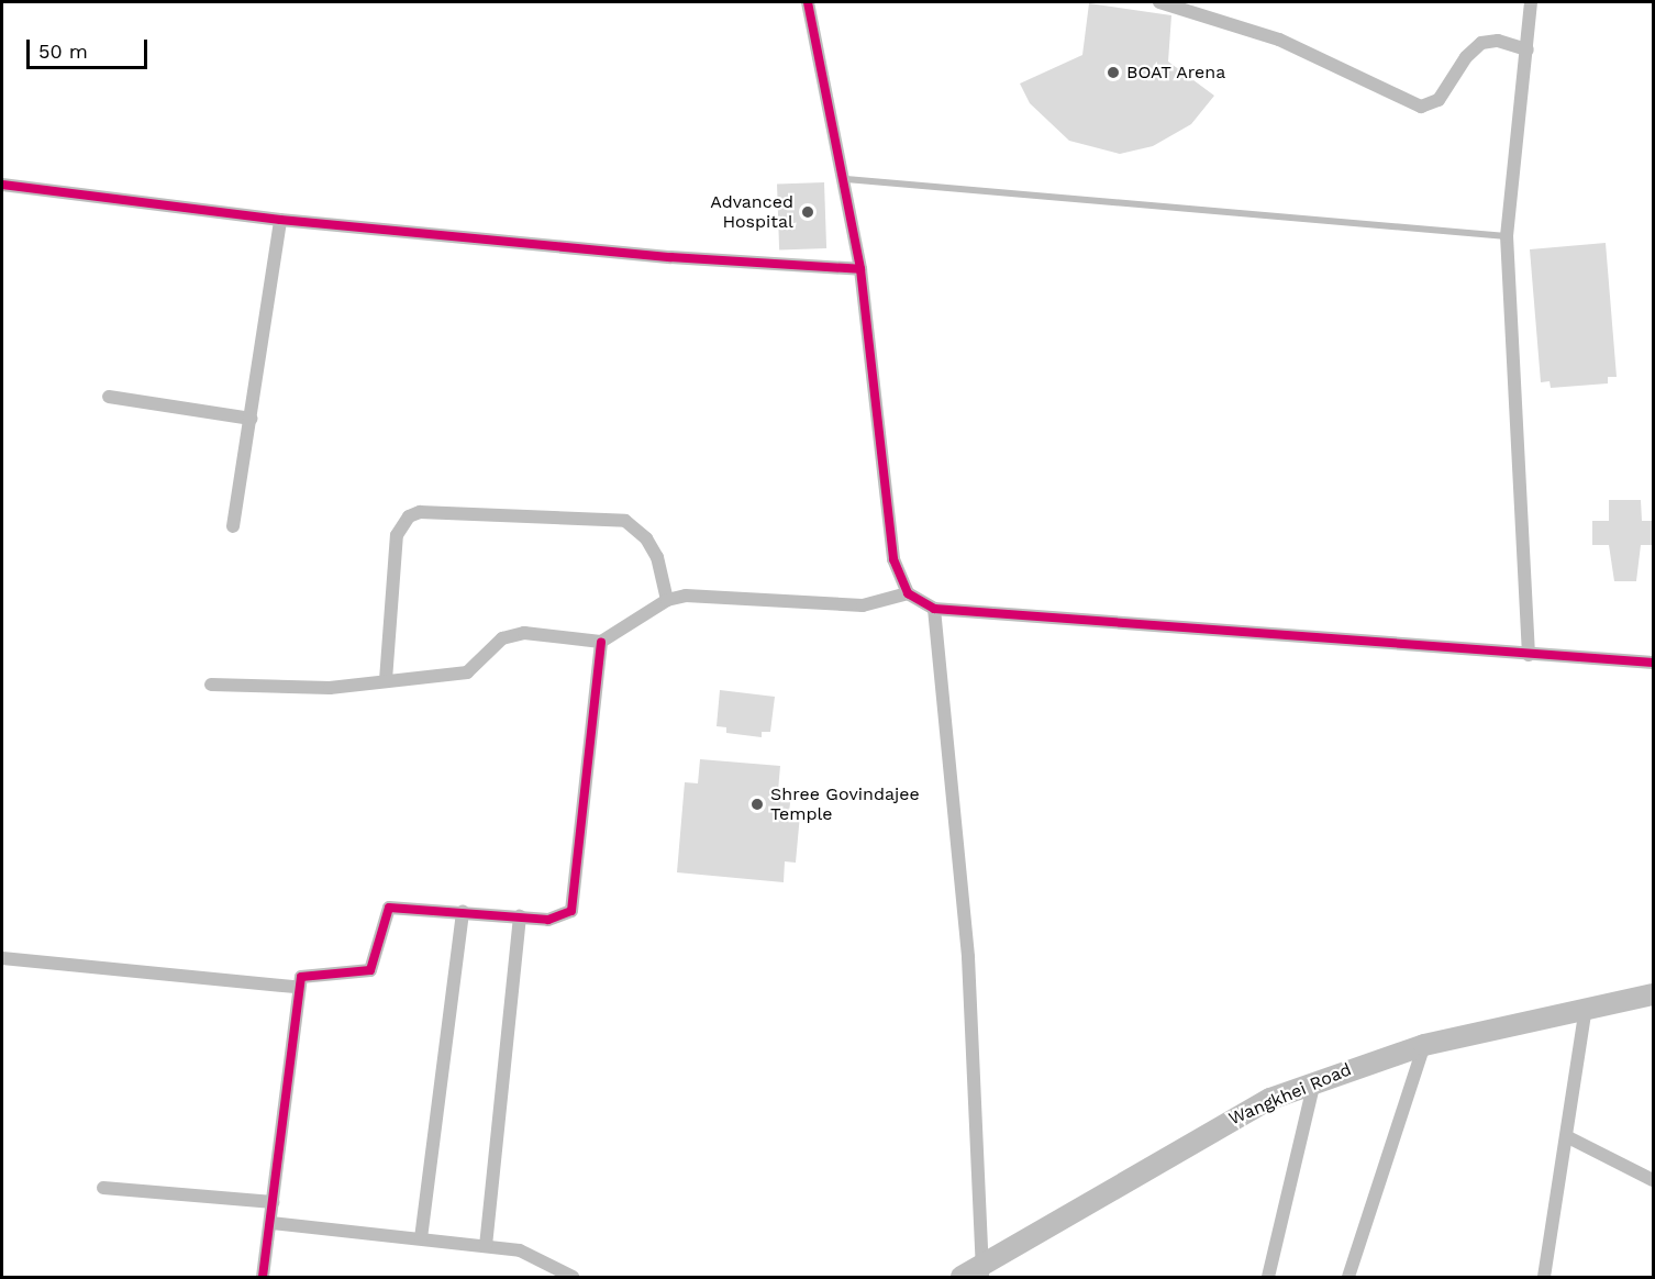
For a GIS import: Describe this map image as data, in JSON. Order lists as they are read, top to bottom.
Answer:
{
  "streets": {
    "main road": ["Wangkhei Road"]
  },
  "places": ["BOAT Arena", "Advanced Hospital", "Shree Govindajee Temple"],
  "scale_bar": "50 m"
}
